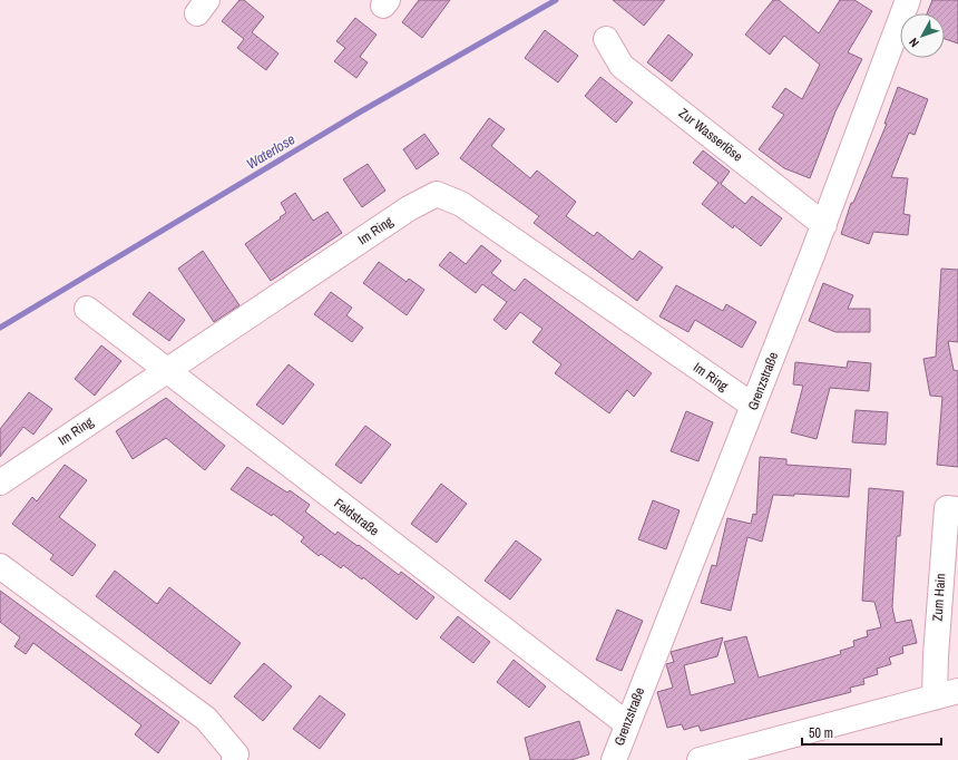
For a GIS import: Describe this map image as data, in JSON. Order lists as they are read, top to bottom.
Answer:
{
  "streets": {
    "street": [
      "Zur Wasserlöse",
      "Im Ring",
      "Grenzstraße",
      "Feldstraße",
      "Zum Hain"
    ]
  },
  "crossings": [
    ["Zur Wasserlöse", "Grenzstraße"],
    ["Im Ring", "Grenzstraße"],
    ["Im Ring", "Feldstraße"],
    ["Grenzstraße", "Feldstraße"]
  ],
  "water": ["Waterlose"],
  "scale_bar": "50 m",
  "north": "bottom left"
}
